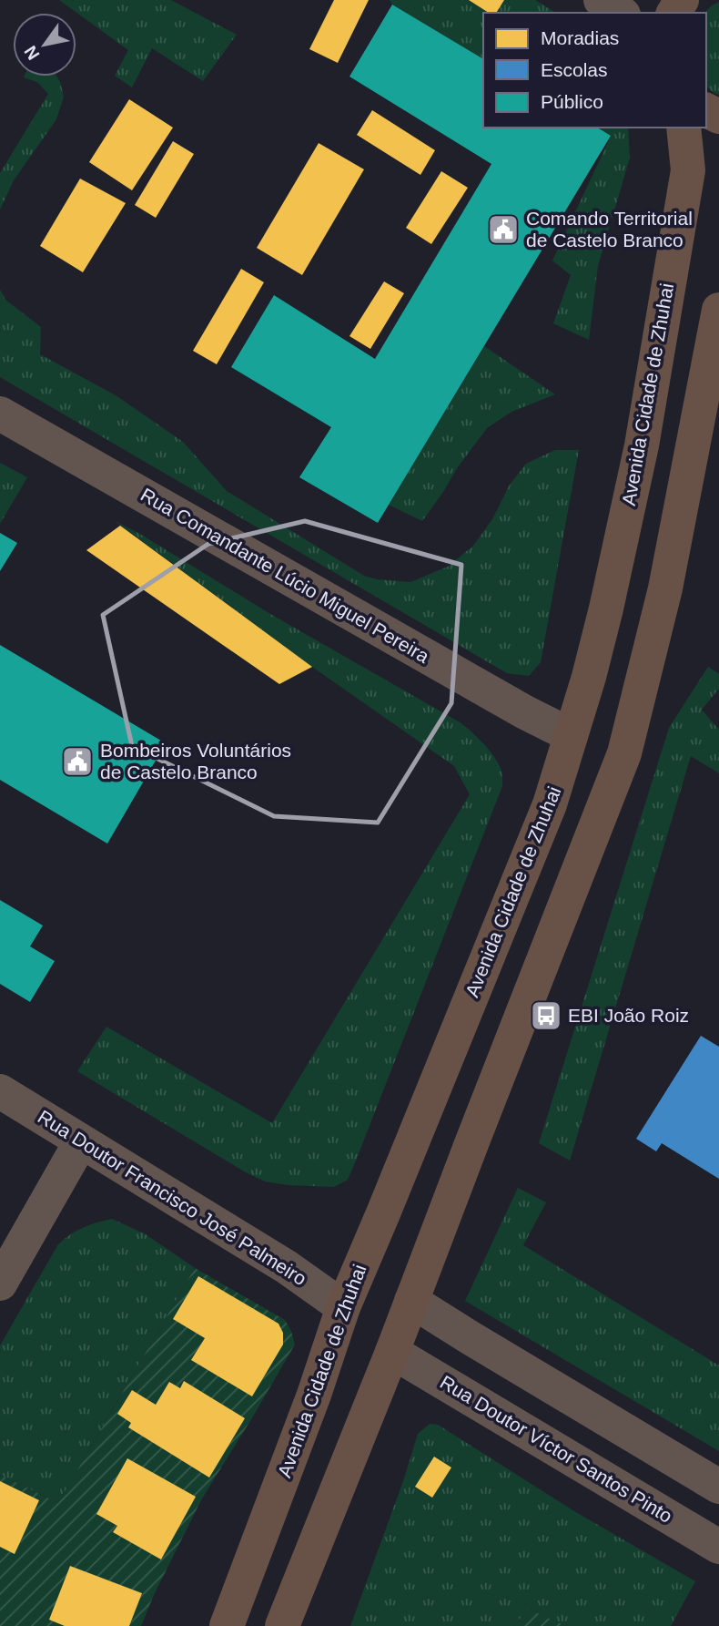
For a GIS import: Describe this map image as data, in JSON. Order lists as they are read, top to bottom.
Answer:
{
  "streets": {
    "main road": ["Avenida Cidade de Zhuhai"],
    "street": ["Rua Comandante Lúcio Miguel Pereira", "Rua Doutor Francisco José Palmeiro", "Rua Doutor Víctor Santos Pinto"]
  },
  "crossings": [
    ["Avenida Cidade de Zhuhai", "Rua Comandante Lúcio Miguel Pereira"],
    ["Avenida Cidade de Zhuhai", "Rua Doutor Francisco José Palmeiro"]
  ],
  "places": {
    "public building": ["Comando Territorial de Castelo Branco", "Bombeiros Voluntários de Castelo Branco"],
    "bus stop": ["EBI João Roiz"]
  },
  "legend": ["Moradias", "Escolas", "Público"],
  "north": "bottom left"
}
